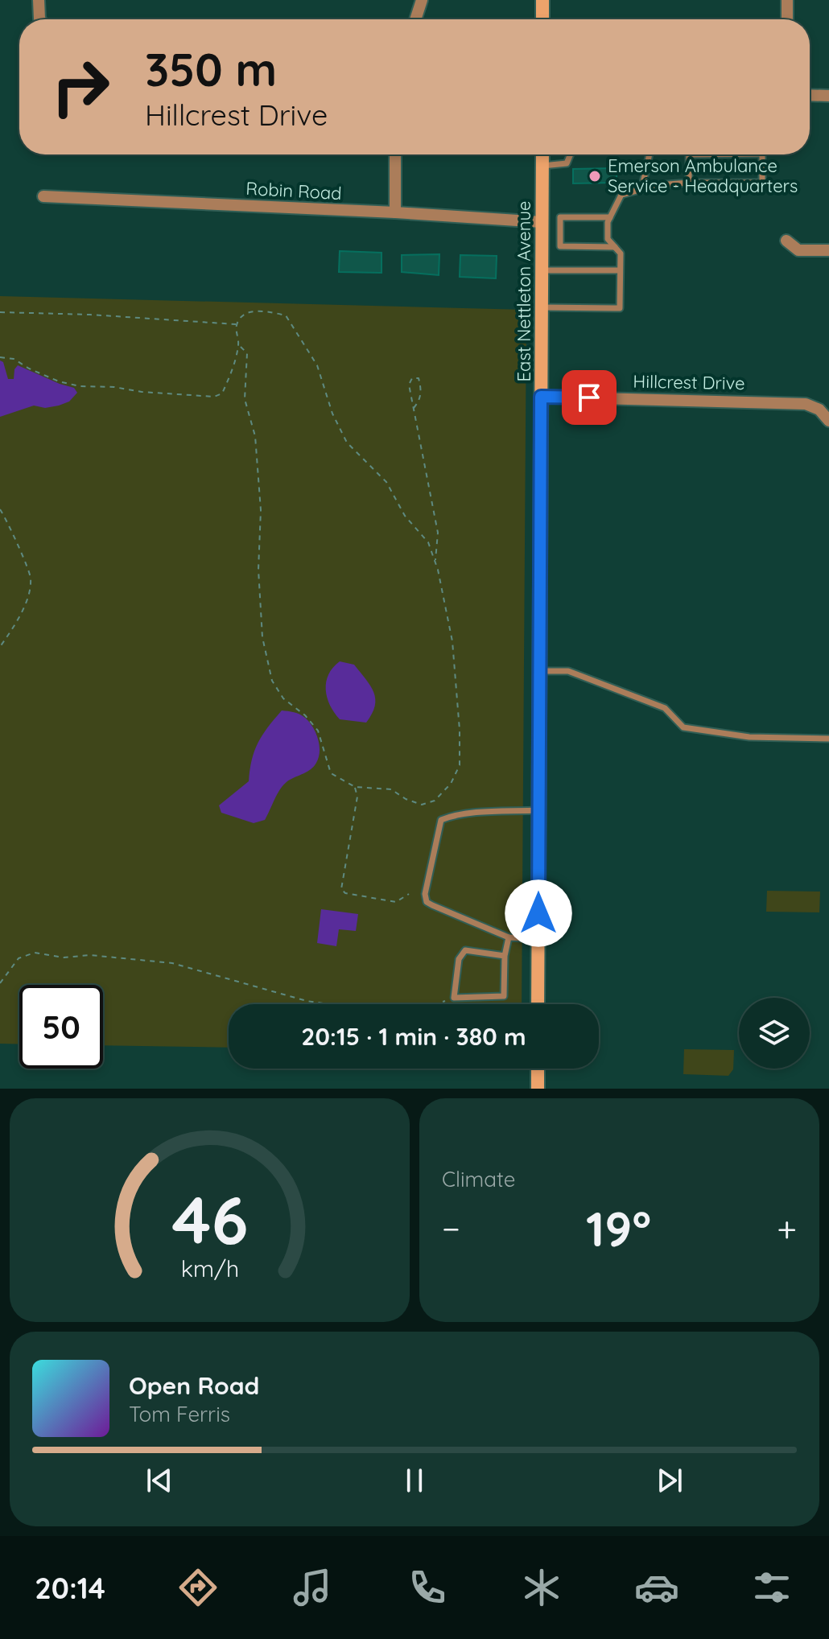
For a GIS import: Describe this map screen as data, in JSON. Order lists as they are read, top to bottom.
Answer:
{
  "streets": {
    "main road": ["East Nettleton Avenue"],
    "street": ["Robin Road", "Hillcrest Drive"]
  },
  "crossings": [
    ["Robin Road", "East Nettleton Avenue"],
    ["East Nettleton Avenue", "Hillcrest Drive"]
  ],
  "places": ["Emerson Ambulance Service - Headquarters"],
  "page": {
    "turn": ["350 m", "Hillcrest Drive"],
    "limit": "50",
    "trip": "20:15 · 1 min · 380 m",
    "tile": "Climate",
    "heat": ["−", "19°", "+"],
    "song": ["Open Road", "Tom Ferris"],
    "tabs": "20:14",
    "gauge": ["46", "km/h"]
  }
}
